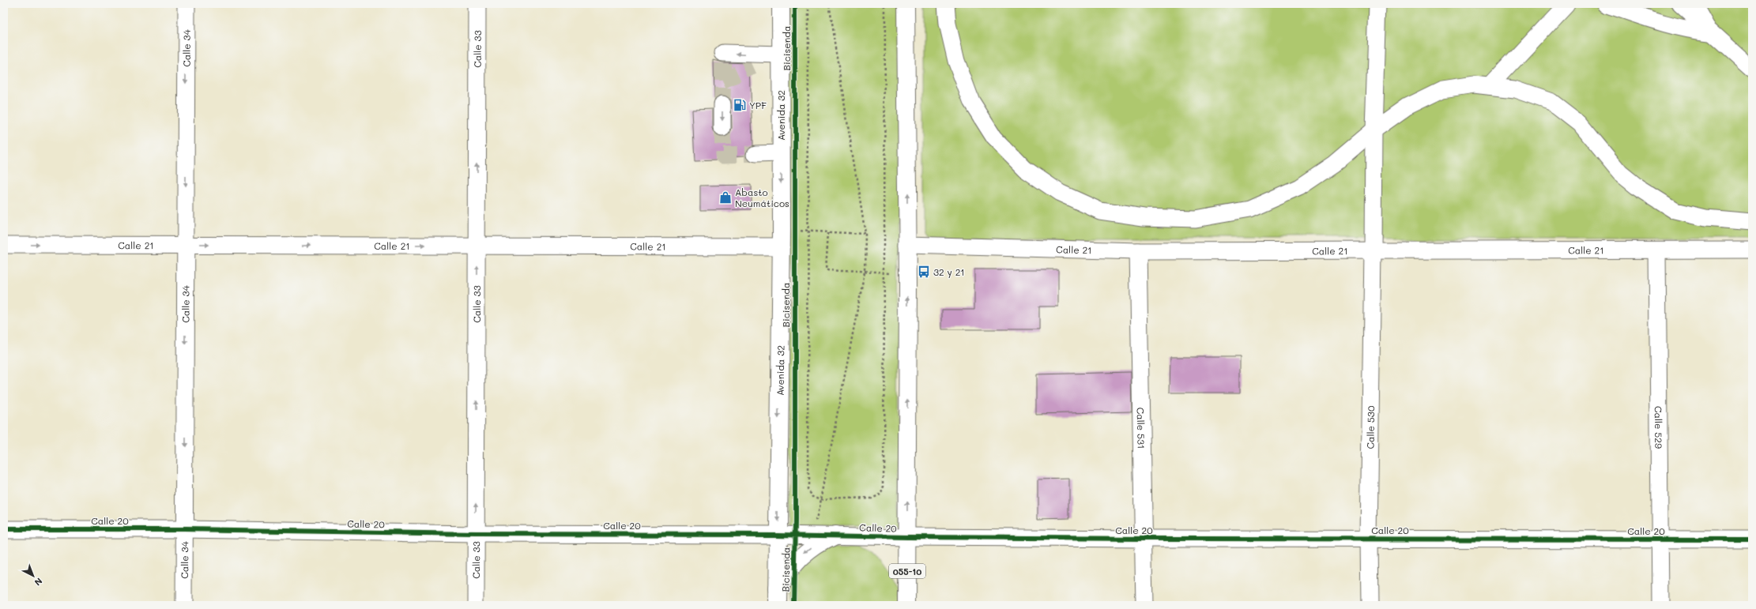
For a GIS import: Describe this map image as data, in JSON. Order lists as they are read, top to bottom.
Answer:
{
  "streets": {
    "highway": ["Avenida 32", "055-10"],
    "street": [
      "Calle 34",
      "Calle 33",
      "Calle 21",
      "Calle 530",
      "Calle 529",
      "Calle 531",
      "Calle 20"
    ],
    "cycle path": ["Bicisenda"]
  },
  "crossings": [
    ["Calle 34", "Calle 21"],
    ["Calle 34", "Calle 20"],
    ["Calle 33", "Calle 21"],
    ["Calle 33", "Calle 20"],
    ["Avenida 32", "Calle 21"],
    ["Avenida 32", "Calle 20"],
    ["Calle 21", "Calle 530"],
    ["Calle 21", "Calle 529"],
    ["Calle 21", "Calle 531"],
    ["Calle 21", "055-10"],
    ["Calle 530", "Calle 20"],
    ["Calle 529", "Calle 20"],
    ["Calle 531", "Calle 20"],
    ["Calle 20", "055-10"]
  ],
  "one_way": ["Calle 34", "Calle 33"],
  "places": {
    "fuel station": ["YPF"],
    "shop": ["Abasto Neumáticos"],
    "bus stop": ["32 y 21"]
  },
  "north": "bottom right"
}
